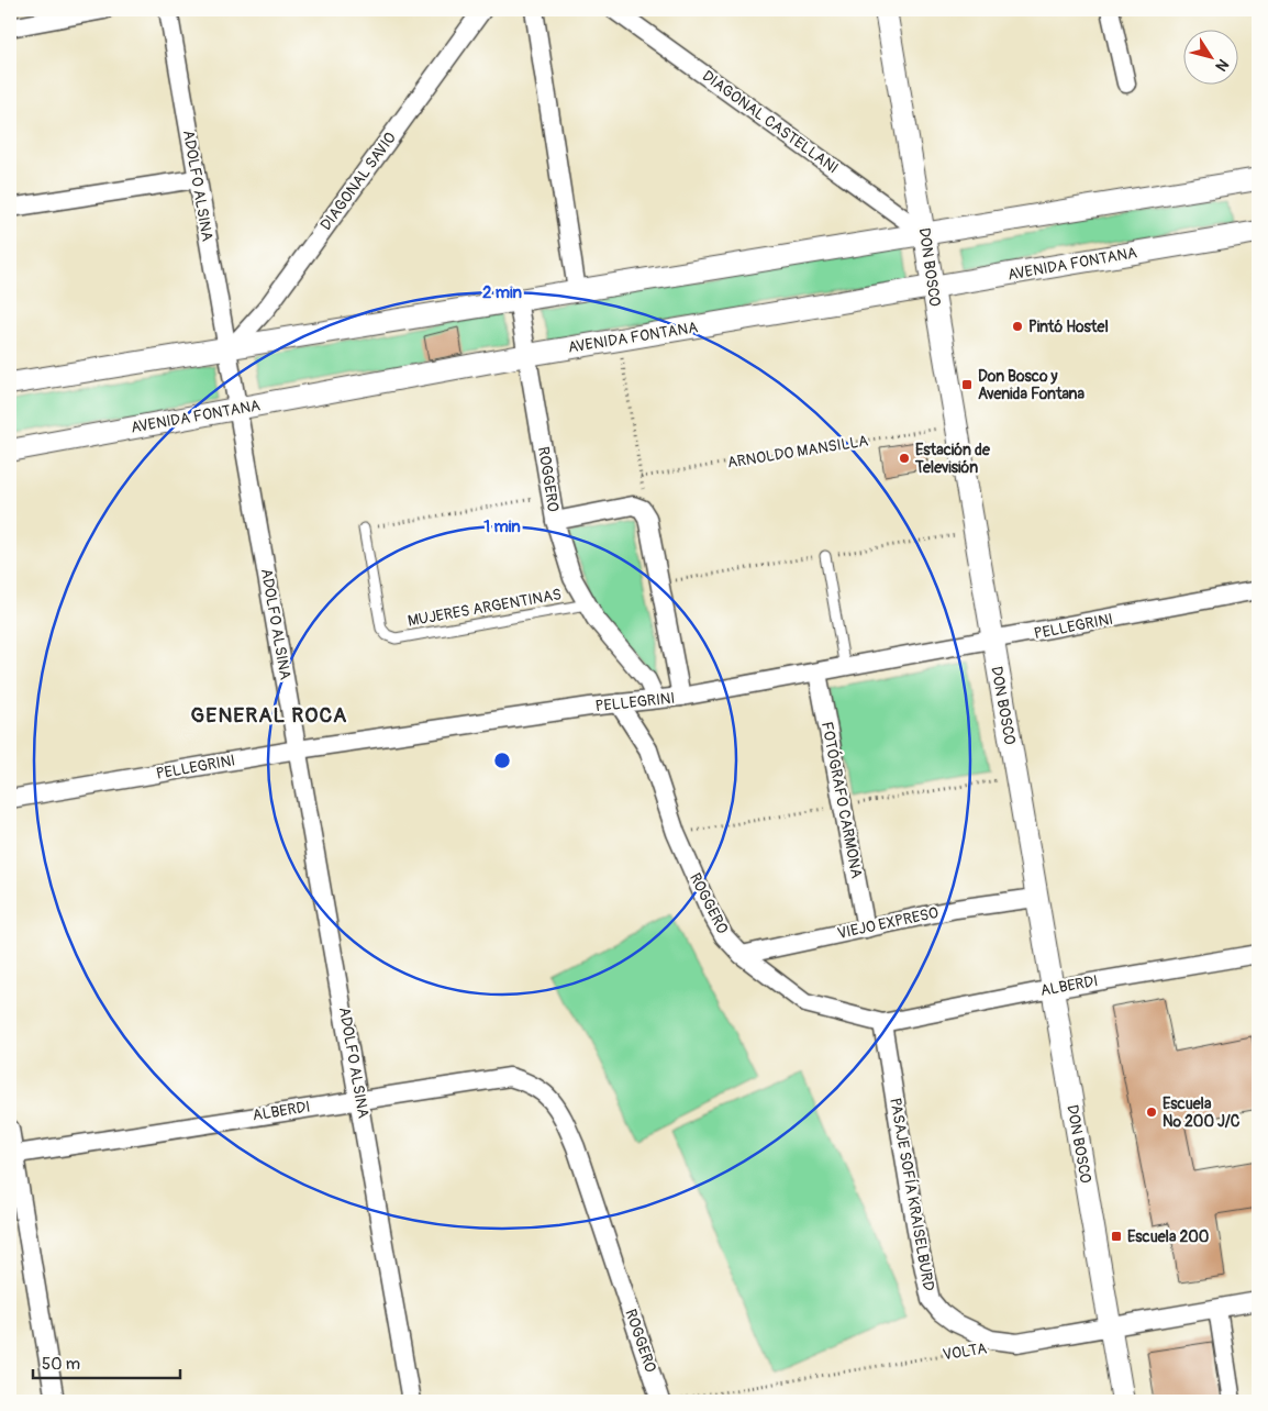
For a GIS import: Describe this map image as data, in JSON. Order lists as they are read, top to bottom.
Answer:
{
  "streets": {
    "street": [
      "DIAGONAL CASTELLANI",
      "DIAGONAL SAVIO",
      "ADOLFO ALSINA",
      "AVENIDA FONTANA",
      "DON BOSCO",
      "ROGGERO",
      "PELLEGRINI",
      "FOTÓGRAFO CARMONA",
      "VIEJO EXPRESO",
      "ALBERDI",
      "PASAJE SOFÍA KRAISELBURD"
    ],
    "lane": ["MUJERES ARGENTINAS"],
    "path": ["ARNOLDO MANSILLA", "VOLTA"]
  },
  "crossings": [
    ["DIAGONAL CASTELLANI", "DON BOSCO"],
    ["DIAGONAL SAVIO", "ADOLFO ALSINA"],
    ["ADOLFO ALSINA", "AVENIDA FONTANA"],
    ["ADOLFO ALSINA", "PELLEGRINI"],
    ["ADOLFO ALSINA", "ALBERDI"],
    ["AVENIDA FONTANA", "DON BOSCO"],
    ["AVENIDA FONTANA", "ROGGERO"],
    ["DON BOSCO", "ARNOLDO MANSILLA"],
    ["DON BOSCO", "PELLEGRINI"],
    ["DON BOSCO", "VIEJO EXPRESO"],
    ["DON BOSCO", "ALBERDI"],
    ["DON BOSCO", "PASAJE SOFÍA KRAISELBURD"],
    ["ROGGERO", "MUJERES ARGENTINAS"],
    ["ROGGERO", "PELLEGRINI"],
    ["ROGGERO", "VIEJO EXPRESO"],
    ["ROGGERO", "ALBERDI"],
    ["ROGGERO", "PASAJE SOFÍA KRAISELBURD"],
    ["PELLEGRINI", "FOTÓGRAFO CARMONA"],
    ["FOTÓGRAFO CARMONA", "VIEJO EXPRESO"],
    ["ALBERDI", "PASAJE SOFÍA KRAISELBURD"]
  ],
  "districts": ["GENERAL ROCA"],
  "places": {
    "other": ["Pintó Hostel", "Estación de Televisión", "Escuela Nº 200 J/C"],
    "transit": ["Don Bosco y Avenida Fontana", "Escuela 200"]
  },
  "scale_bar": "50 m",
  "north": "bottom right",
  "rings": ["2 min", "1 min"]
}
